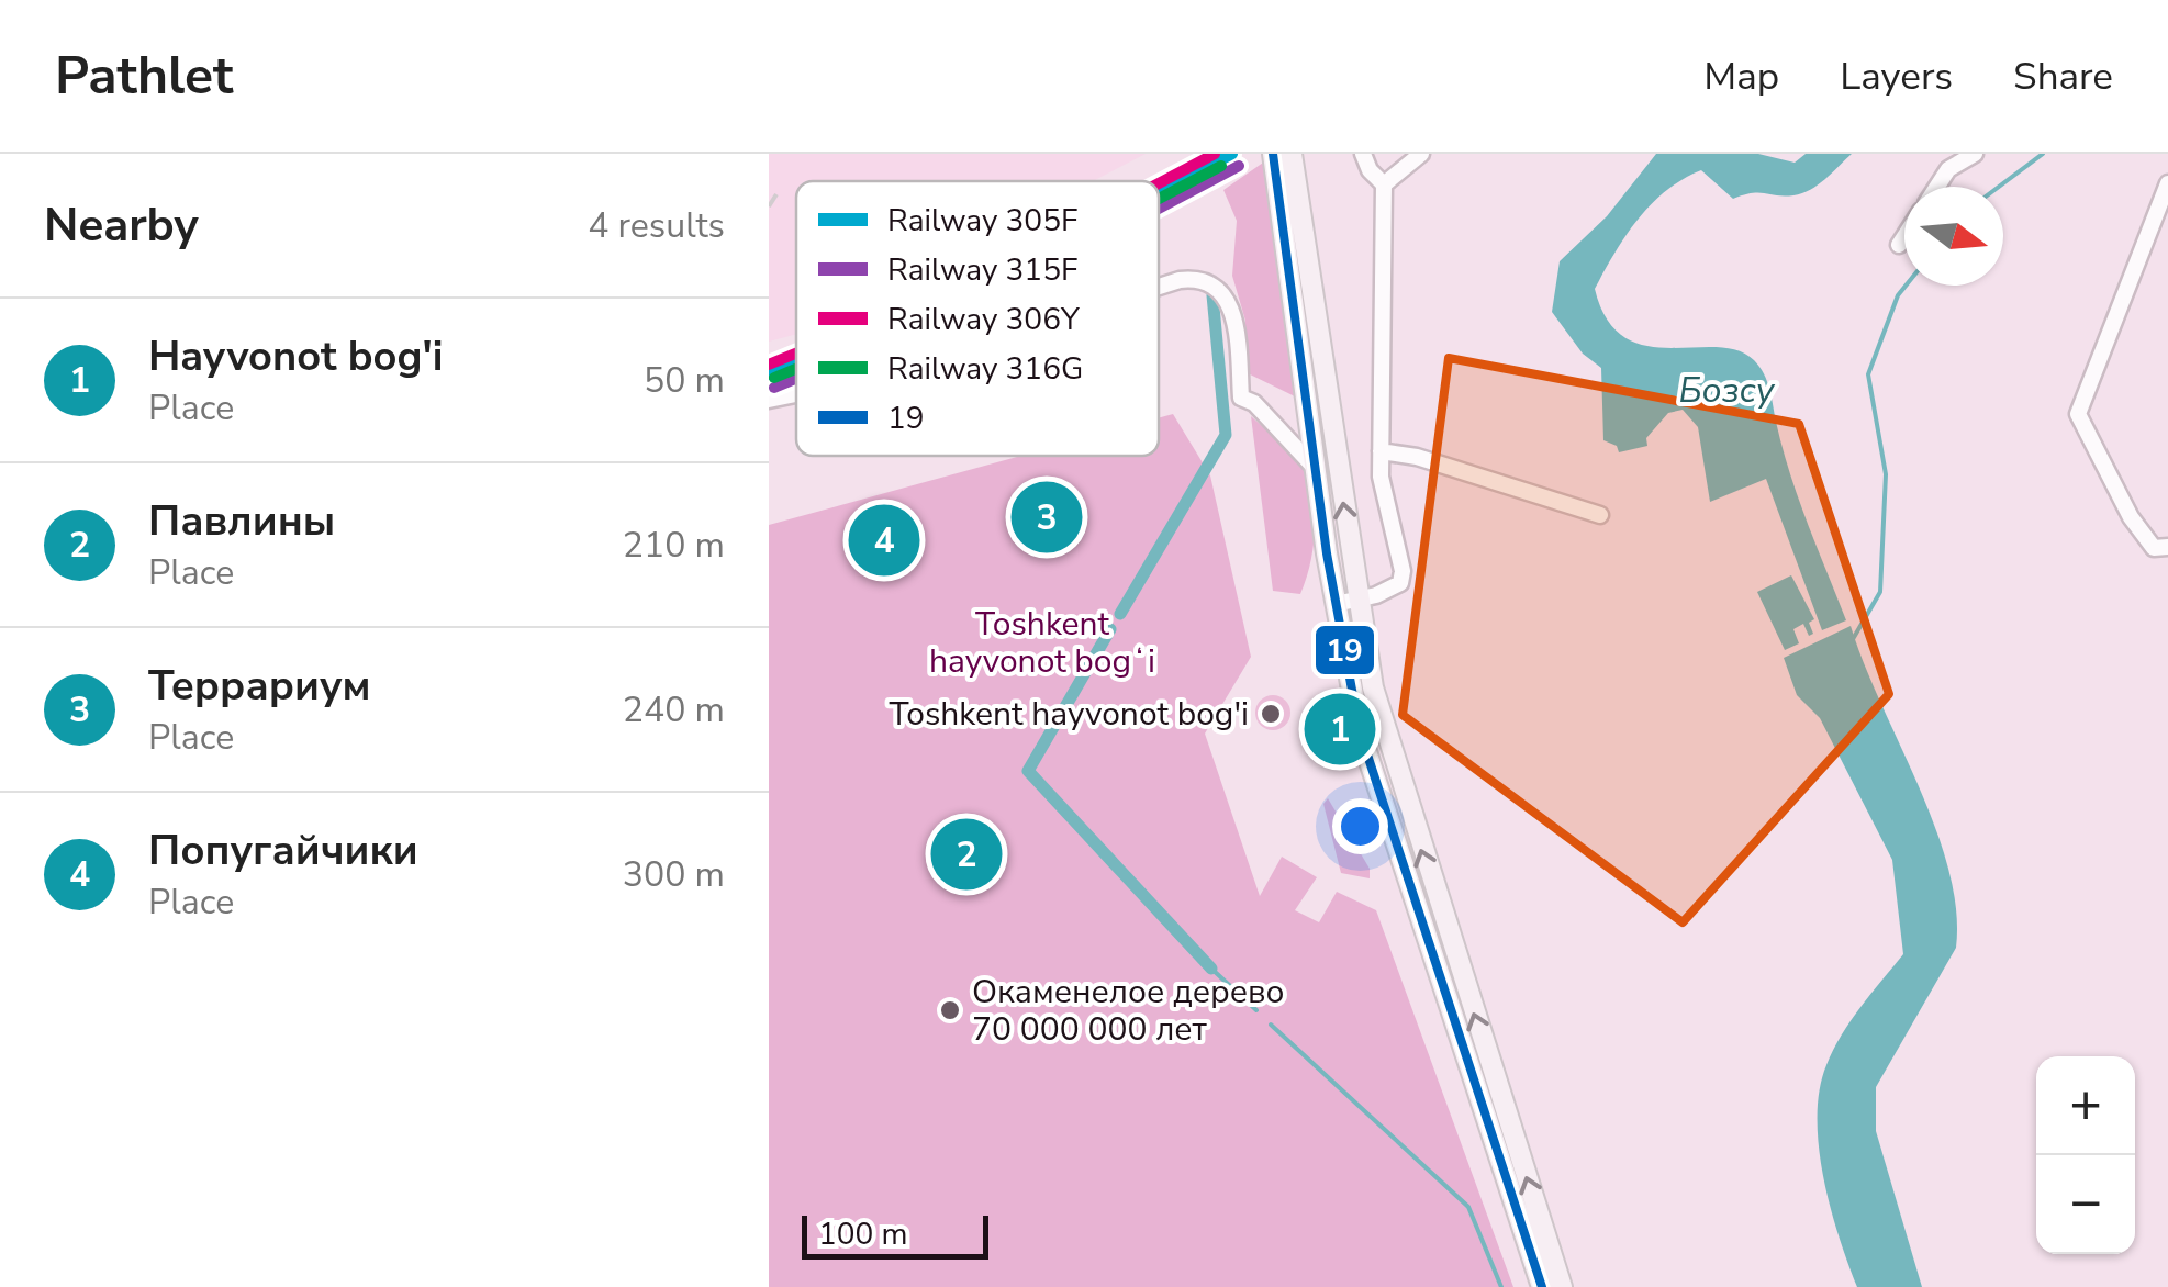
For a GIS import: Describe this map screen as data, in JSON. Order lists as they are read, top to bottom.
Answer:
{
  "water": ["Бозсу"],
  "parks": ["Toshkent hayvonot bogʻi"],
  "places": ["Toshkent hayvonot bog'i", "Окаменелое дерево 70 000 000 лет"],
  "lines": [
    "rail line 305F",
    "rail line 306Y",
    "transit line 19",
    "rail line 315F",
    "rail line 316G"
  ],
  "legend": [
    "Railway 305F",
    "Railway 315F",
    "Railway 306Y",
    "Railway 316G",
    "19"
  ],
  "scale_bar": "100 m",
  "north": "right",
  "page": {
    "header": "Pathlet",
    "nav": ["Map", "Layers", "Share"],
    "heading": ["Nearby", "4 results"],
    "list": [
      {
        "mark": "1",
        "name": "Hayvonot bog'i",
        "note": "Place",
        "value": "50 m"
      },
      {
        "mark": "2",
        "name": "Павлины",
        "note": "Place",
        "value": "210 m"
      },
      {
        "mark": "3",
        "name": "Террариум",
        "note": "Place",
        "value": "240 m"
      },
      {
        "mark": "4",
        "name": "Попугайчики",
        "note": "Place",
        "value": "300 m"
      }
    ],
    "pins": [
      "3",
      "4",
      "1",
      "2"
    ],
    "map_buttons": ["+", "−"],
    "scale": "100 m"
  }
}
